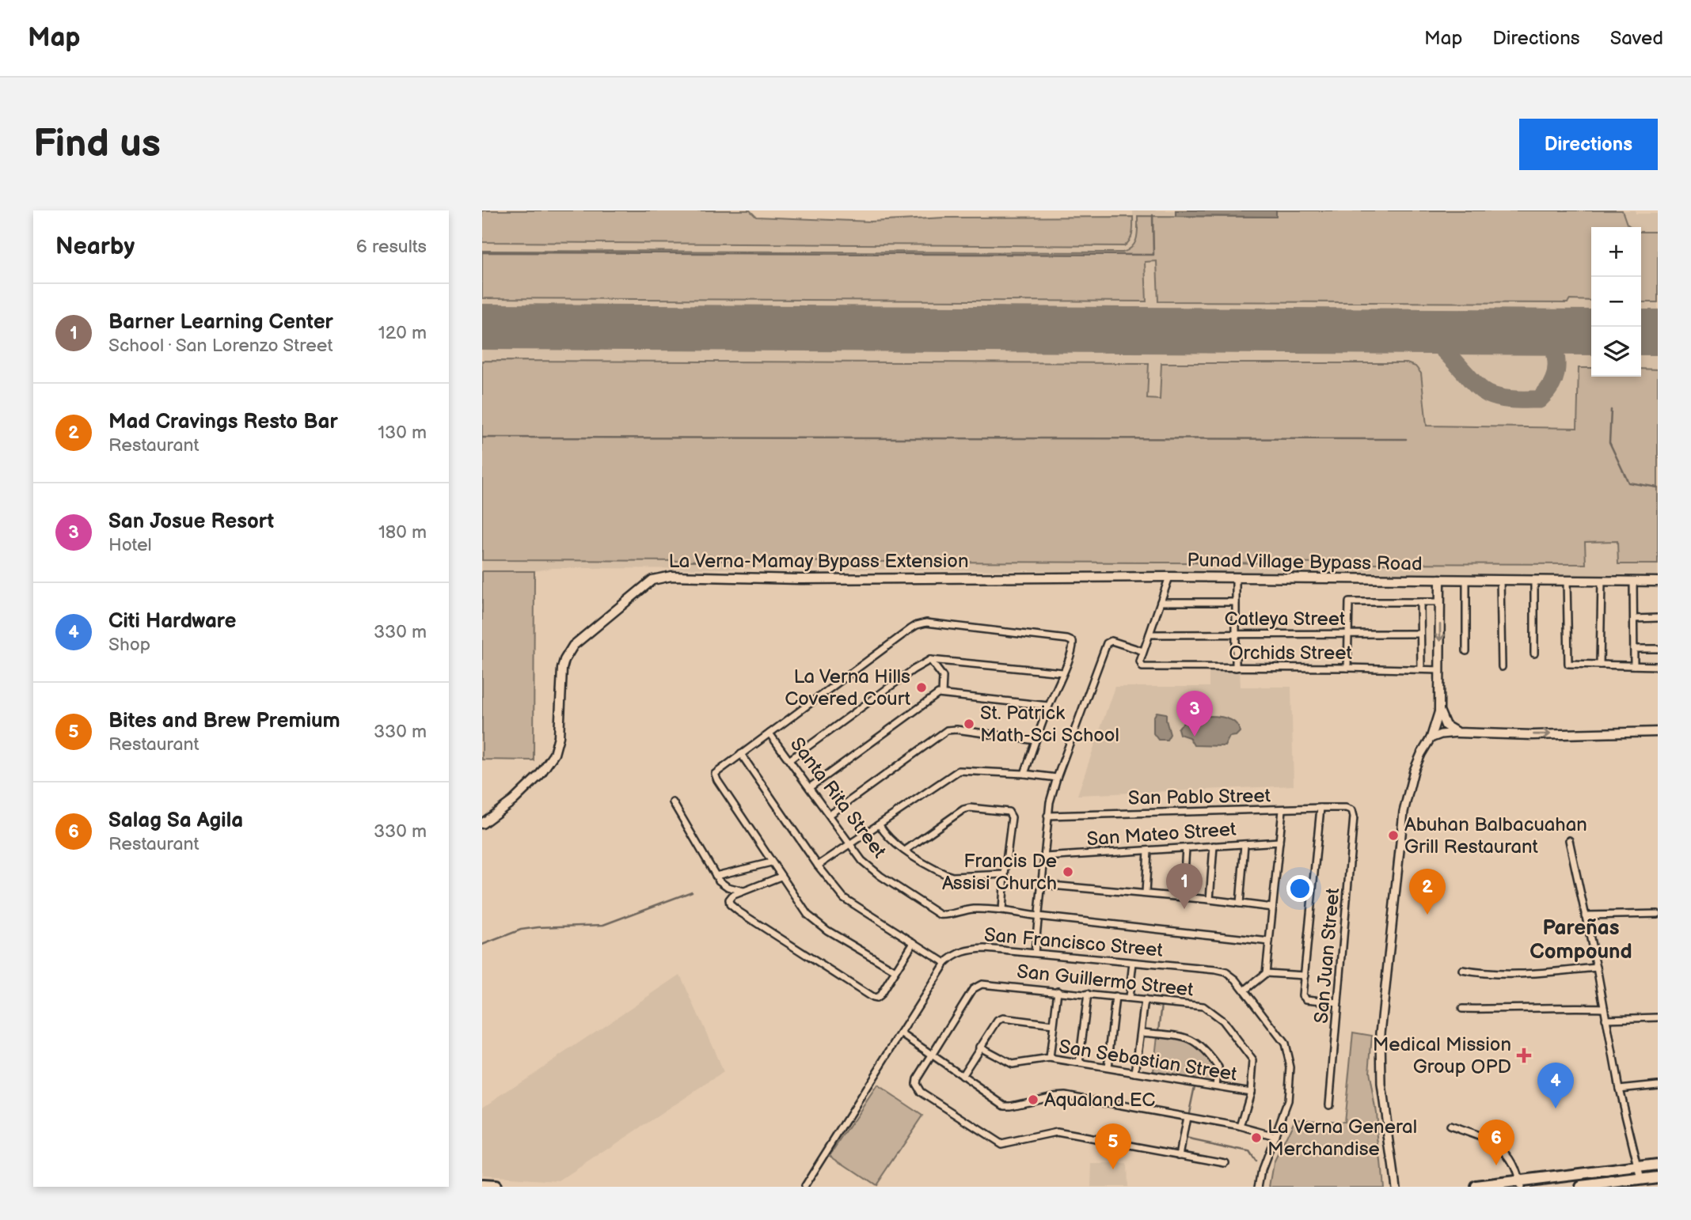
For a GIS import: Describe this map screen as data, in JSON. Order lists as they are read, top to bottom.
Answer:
{
  "streets": {
    "main road": ["La Verna-Mamay Bypass Extension", "Punad Village Bypass Road"],
    "street": [
      "Catleya Street",
      "Orchids Street",
      "San Pablo Street",
      "Santa Rita Street",
      "San Mateo Street",
      "San Francisco Street",
      "San Juan Street",
      "San Guillermo Street",
      "San Sebastian Street"
    ]
  },
  "crossings": [
    ["La Verna-Mamay Bypass Extension", "Punad Village Bypass Road"],
    ["Punad Village Bypass Road", "Orchids Street"],
    ["San Pablo Street", "San Juan Street"],
    ["San Guillermo Street", "San Sebastian Street"]
  ],
  "districts": ["Pareñas Compound"],
  "places": {
    "other": [
      "La Verna Hills Covered Court",
      "St. Patrick Math-Sci School",
      "Abuhan Balbacuahan Grill Restaurant",
      "Francis De Assisi Church",
      "Aqualand EC",
      "La Verna General Merchandise"
    ],
    "health": ["Medical Mission Group OPD"]
  },
  "page": {
    "header": "Map",
    "nav": ["Map", "Directions", "Saved"],
    "buttons": "Directions",
    "title": "Find us",
    "heading": ["Nearby", "6 results"],
    "map_buttons": ["+", "−"],
    "list": [
      {
        "mark": "1",
        "name": "Barner Learning Center",
        "note": "School · San Lorenzo Street",
        "value": "120 m"
      },
      {
        "mark": "2",
        "name": "Mad Cravings Resto Bar",
        "note": "Restaurant",
        "value": "130 m"
      },
      {
        "mark": "3",
        "name": "San Josue Resort",
        "note": "Hotel",
        "value": "180 m"
      },
      {
        "mark": "4",
        "name": "Citi Hardware",
        "note": "Shop",
        "value": "330 m"
      },
      {
        "mark": "5",
        "name": "Bites and Brew Premium",
        "note": "Restaurant",
        "value": "330 m"
      },
      {
        "mark": "6",
        "name": "Salag Sa Agila",
        "note": "Restaurant",
        "value": "330 m"
      }
    ],
    "pins": [
      "3",
      "1",
      "2",
      "4",
      "6",
      "5"
    ]
  }
}
